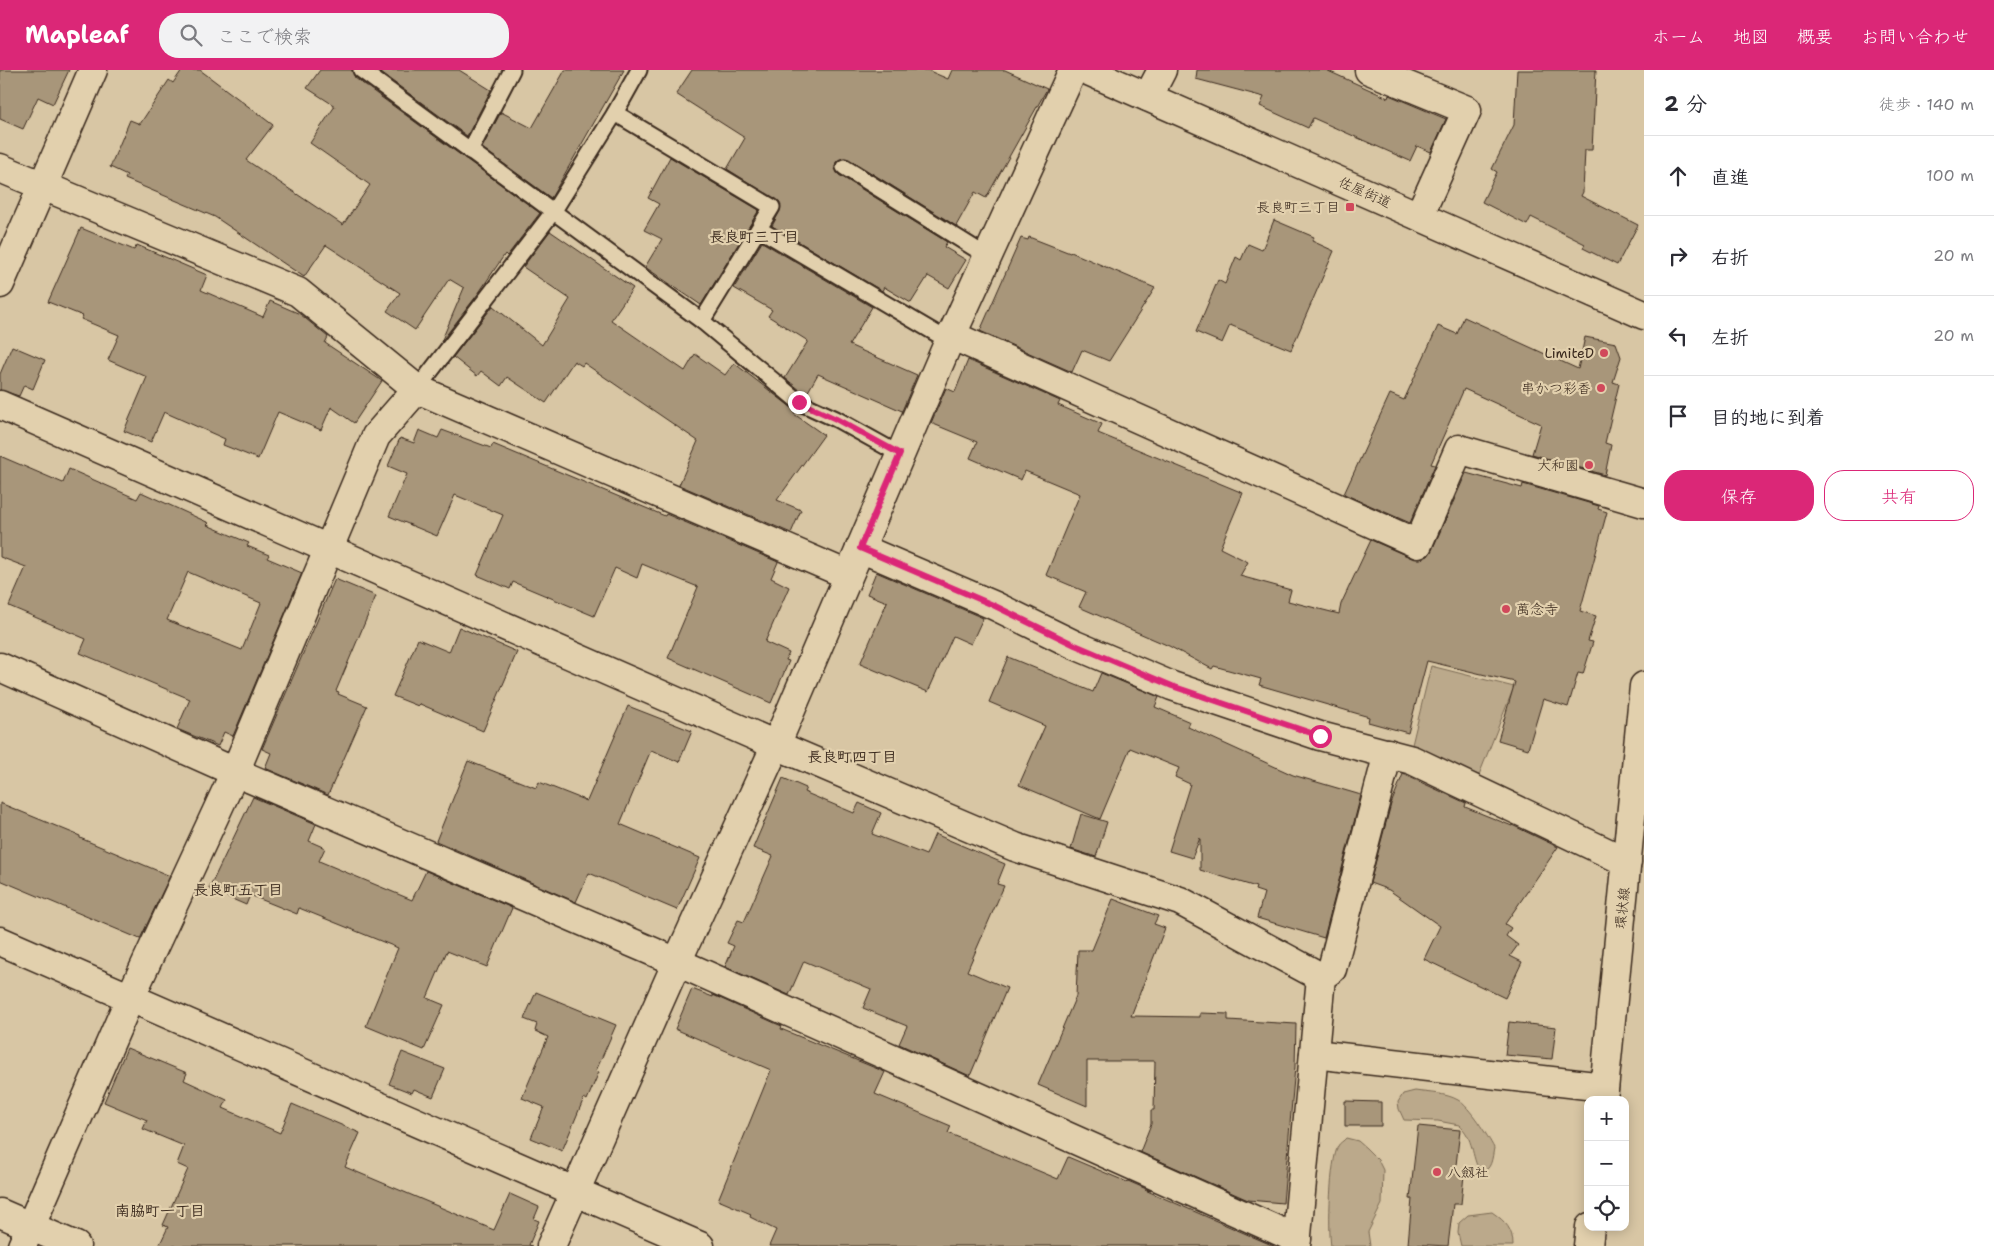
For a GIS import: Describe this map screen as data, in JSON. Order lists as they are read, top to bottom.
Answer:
{
  "streets": {
    "street": ["佐屋街道", "環状線"]
  },
  "districts": [
    "長良町三丁目",
    "長良町四丁目",
    "長良町五丁目",
    "南脇町一丁目"
  ],
  "places": {
    "transit": ["長良町三丁目"],
    "other": [
      "LimiteD",
      "串かつ彩香",
      "大和園",
      "萬念寺",
      "八劔社"
    ]
  },
  "page": {
    "header": "Mapleaf",
    "search": "ここで検索",
    "nav": [
      "ホーム",
      "地図",
      "概要",
      "お問い合わせ"
    ],
    "heading": ["2 分", "徒歩 · 140 m"],
    "list": [
      ["直進", "100 m"],
      ["右折", "20 m"],
      ["左折", "20 m"],
      "目的地に到着"
    ],
    "buttons": ["保存", "共有"],
    "map_buttons": ["+", "−"]
  }
}
